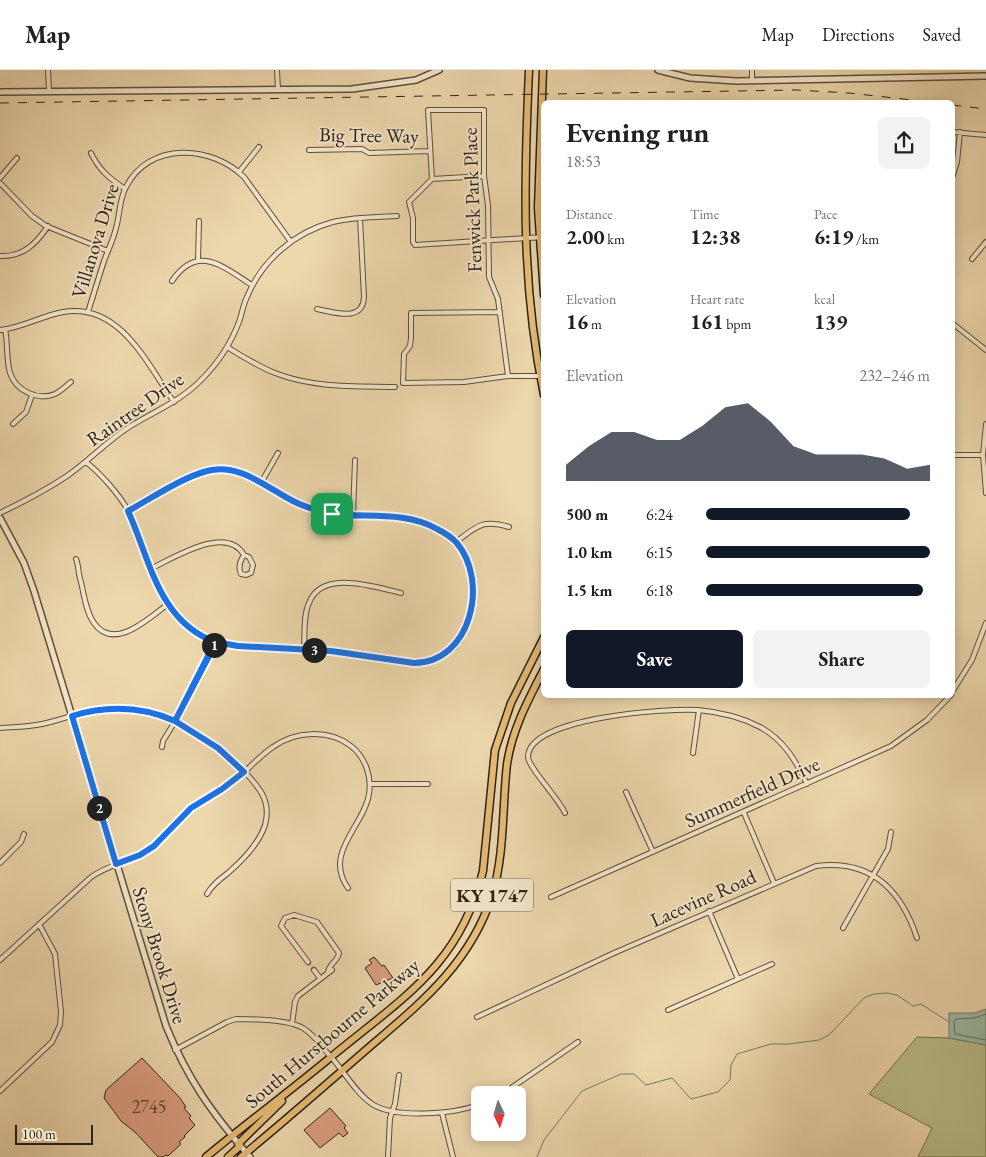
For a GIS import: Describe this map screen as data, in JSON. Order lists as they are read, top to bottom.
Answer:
{
  "streets": {
    "main road": ["KY 1747", "South Hurstbourne Parkway"],
    "street": [
      "Big Tree Way",
      "Fenwick Park Place",
      "Villanova Drive",
      "Raintree Drive",
      "Summerfield Drive",
      "Lacevine Road",
      "Stony Brook Drive"
    ]
  },
  "crossings": [
    ["Big Tree Way", "Fenwick Park Place"],
    ["Villanova Drive", "Raintree Drive"],
    ["Stony Brook Drive", "South Hurstbourne Parkway"]
  ],
  "house_numbers": ["2745"],
  "scale_bar": "100 m",
  "north": "bottom",
  "page": {
    "header": "Map",
    "nav": ["Map", "Directions", "Saved"],
    "heading": ["Evening run", "18:53"],
    "stats": [
      ["Distance", "2.00 km"],
      ["Time", "12:38"],
      ["Pace", "6:19 /km"],
      ["Elevation", "16 m"],
      ["Heart rate", "161 bpm"],
      ["kcal", "139"]
    ],
    "chart": ["Elevation", "232–246 m"],
    "list": [
      {
        "name": "500 m",
        "note": "6:24"
      },
      {
        "name": "1.0 km",
        "note": "6:15"
      },
      {
        "name": "1.5 km",
        "note": "6:18"
      }
    ],
    "buttons": ["Save", "Share"],
    "pins": ["1", "3", "2"],
    "scale": "100 m"
  }
}
